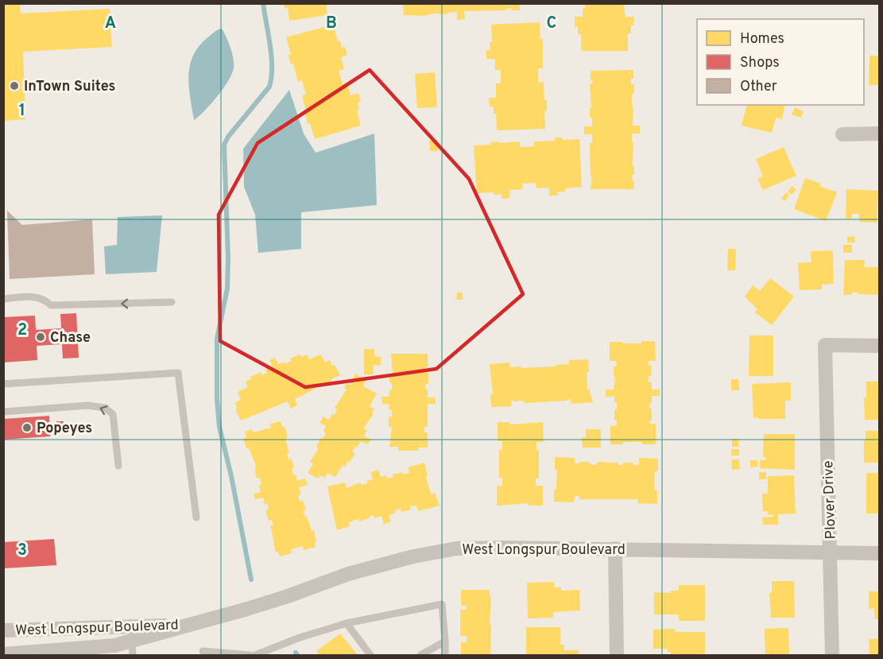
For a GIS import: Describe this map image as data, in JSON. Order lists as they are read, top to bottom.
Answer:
{
  "streets": {
    "street": ["Plover Drive", "West Longspur Boulevard"]
  },
  "crossings": [
    ["Plover Drive", "West Longspur Boulevard"]
  ],
  "places": ["InTown Suites", "Chase", "Popeyes"],
  "legend": ["Homes", "Shops", "Other"],
  "grid": {
    "columns": ["A", "B", "C"],
    "rows": ["1", "2", "3"]
  }
}
